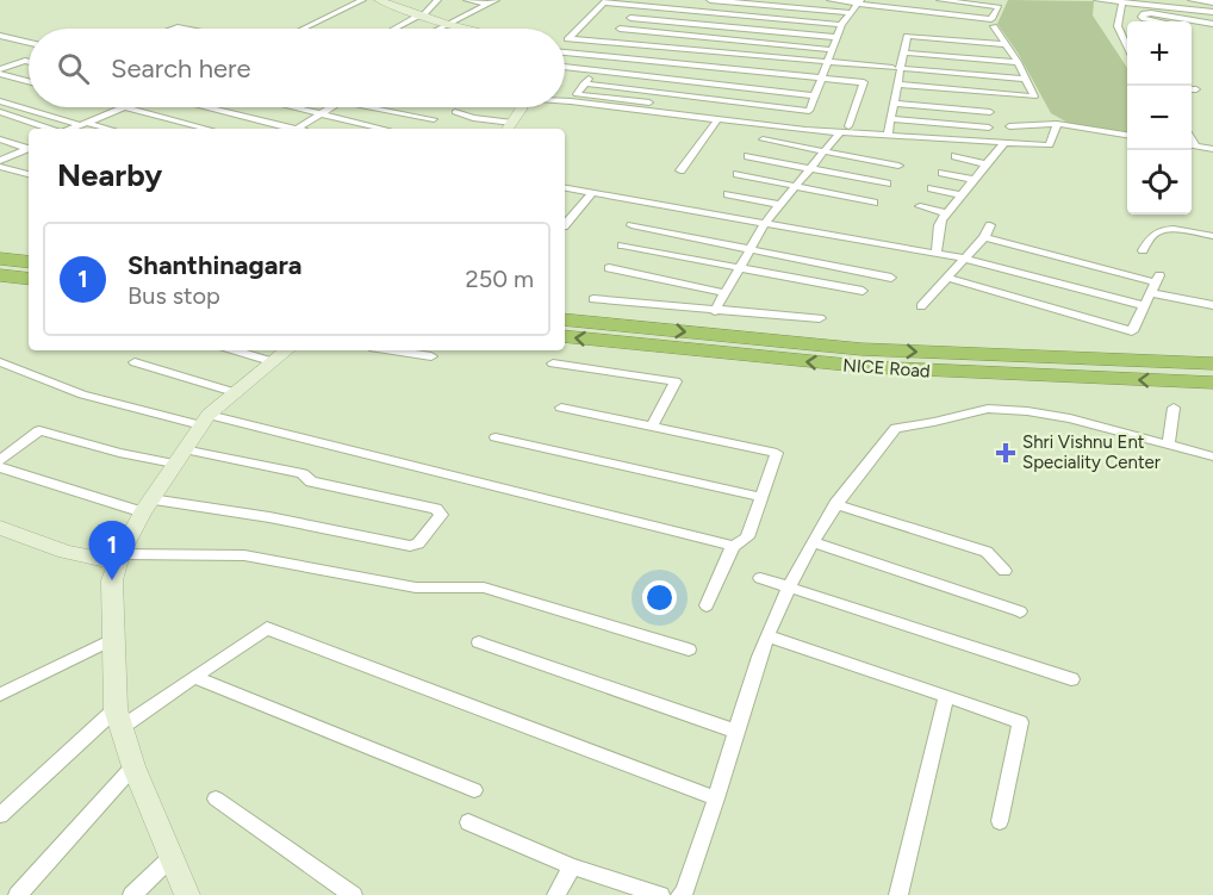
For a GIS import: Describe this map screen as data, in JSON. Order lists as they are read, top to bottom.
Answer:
{
  "streets": {
    "highway": ["NICE Road"]
  },
  "places": {
    "health": ["Shri Vishnu Ent Speciality Center"]
  },
  "page": {
    "map_buttons": ["+", "−"],
    "search": "Search here",
    "heading": "Nearby",
    "list": [
      {
        "mark": "1",
        "name": "Shanthinagara",
        "note": "Bus stop",
        "value": "250 m"
      }
    ],
    "pins": "1"
  }
}
